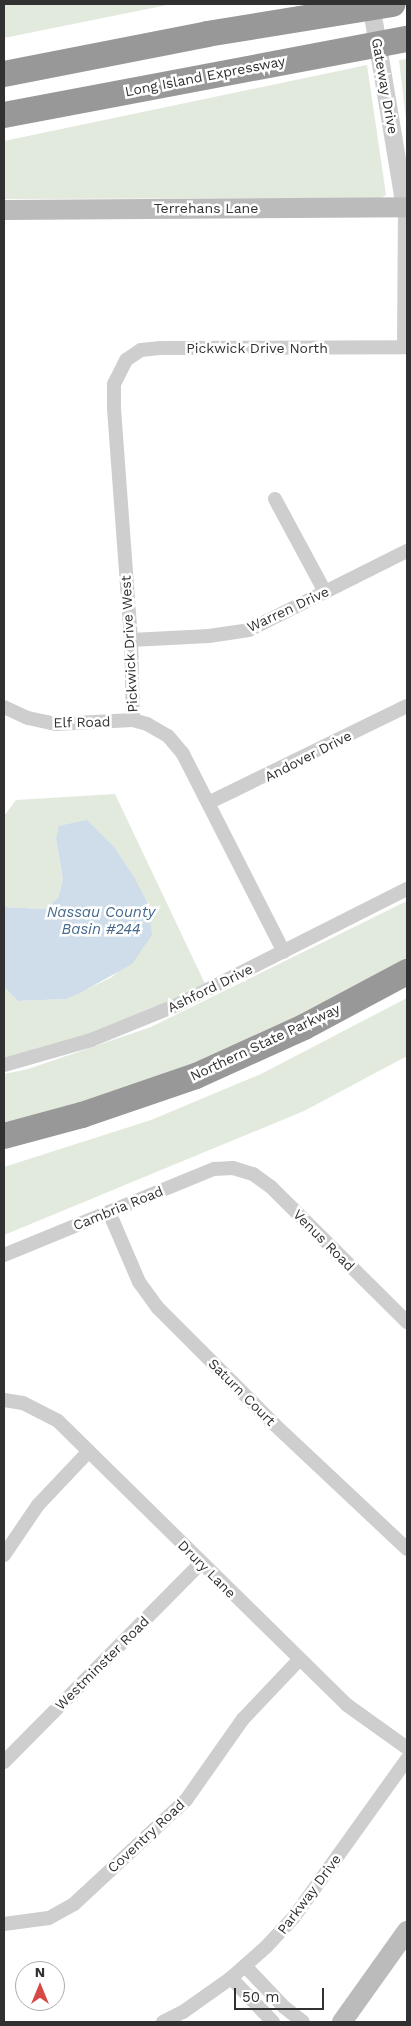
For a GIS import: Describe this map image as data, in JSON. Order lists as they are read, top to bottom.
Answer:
{
  "streets": {
    "highway": ["Long Island Expressway", "Northern State Parkway"],
    "main road": ["Terrehans Lane"],
    "street": [
      "Gateway Drive",
      "Pickwick Drive North",
      "Warren Drive",
      "Pickwick Drive West",
      "Elf Road",
      "Andover Drive",
      "Ashford Drive",
      "Cambria Road",
      "Venus Road",
      "Saturn Court",
      "Drury Lane",
      "Westminster Road",
      "Coventry Road",
      "Parkway Drive"
    ]
  },
  "crossings": [
    ["Gateway Drive", "Terrehans Lane"],
    ["Gateway Drive", "Pickwick Drive North"],
    ["Pickwick Drive North", "Pickwick Drive West"],
    ["Warren Drive", "Pickwick Drive West"],
    ["Pickwick Drive West", "Elf Road"],
    ["Pickwick Drive West", "Andover Drive"],
    ["Pickwick Drive West", "Ashford Drive"],
    ["Cambria Road", "Venus Road"],
    ["Cambria Road", "Saturn Court"],
    ["Drury Lane", "Westminster Road"],
    ["Drury Lane", "Coventry Road"]
  ],
  "water": ["Nassau County Basin #244"],
  "scale_bar": "50 m",
  "north": "top"
}
